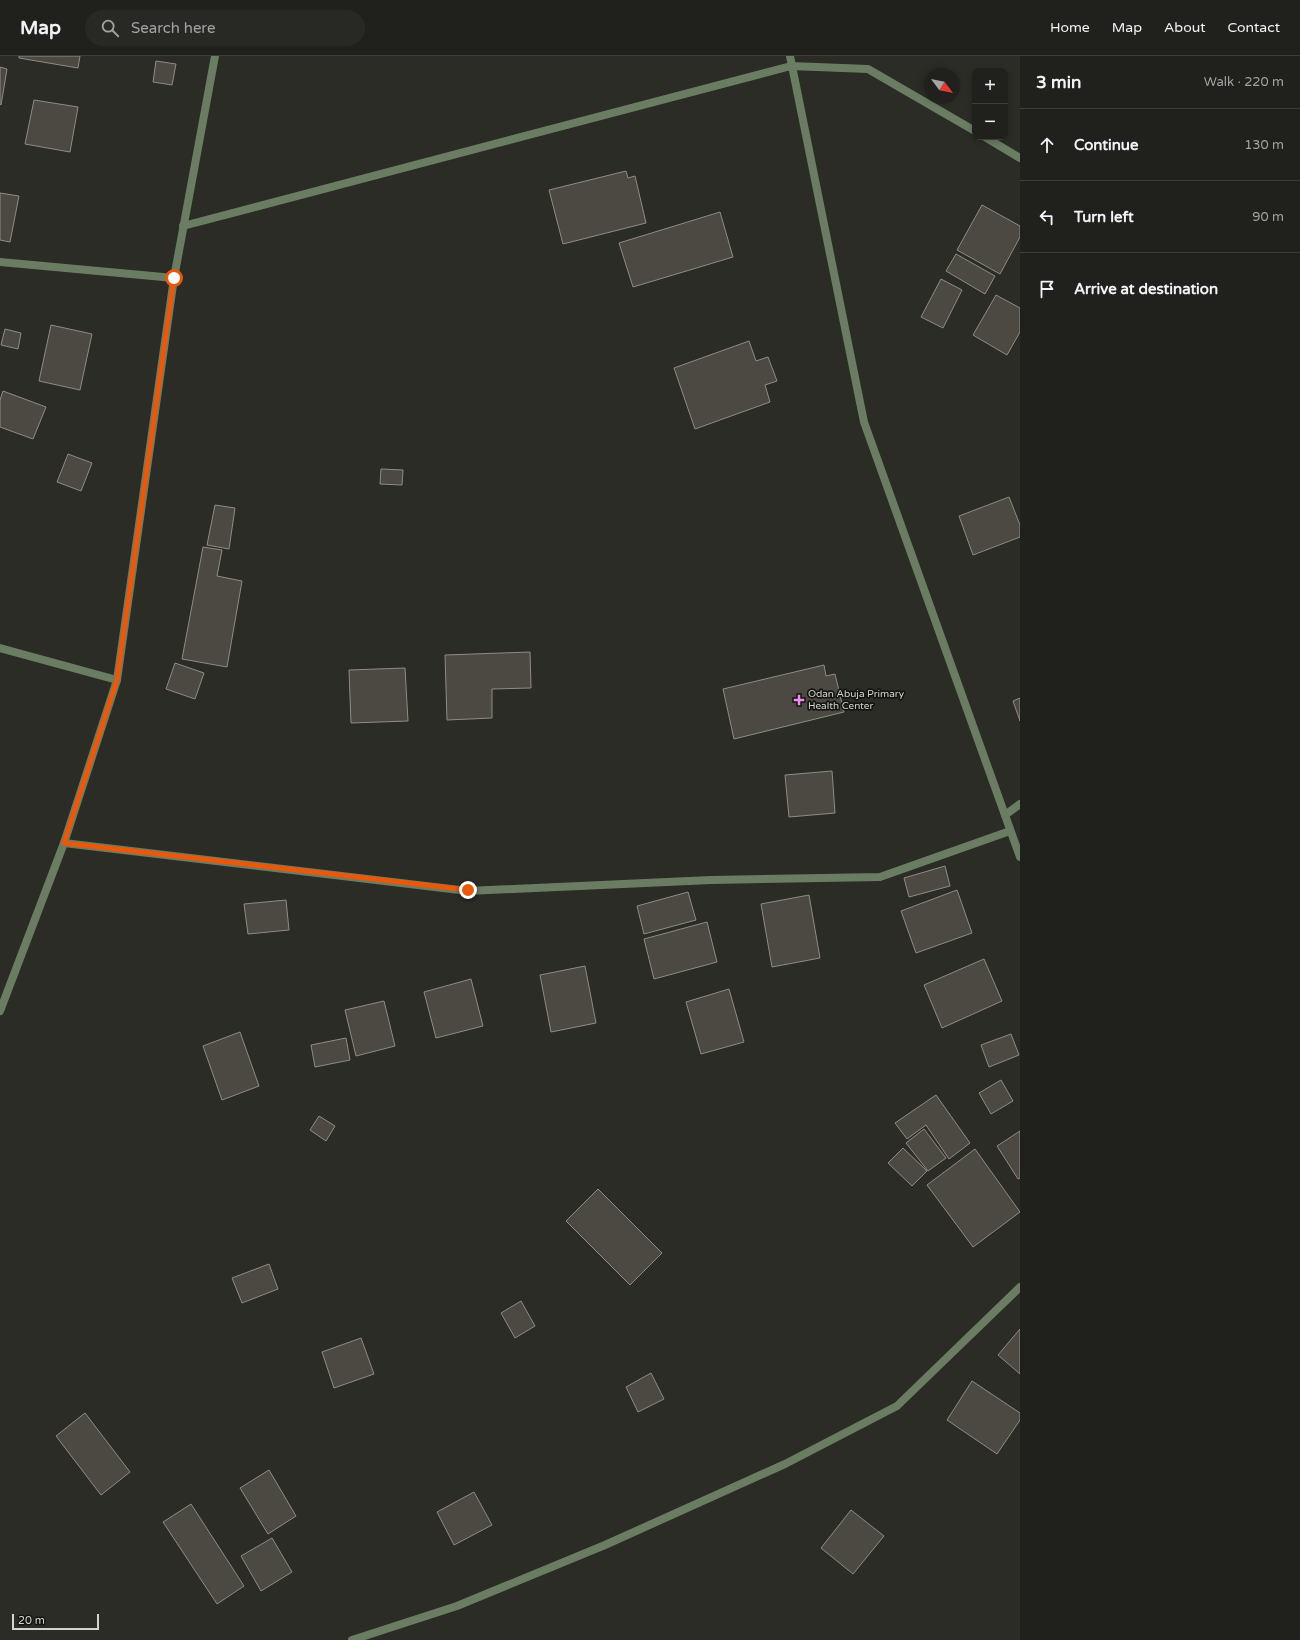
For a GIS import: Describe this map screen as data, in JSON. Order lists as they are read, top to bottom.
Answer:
{
  "places": {
    "health": ["Odan Abuja Primary Health Center"]
  },
  "scale_bar": "20 m",
  "north": "bottom right",
  "page": {
    "header": "Map",
    "search": "Search here",
    "nav": [
      "Home",
      "Map",
      "About",
      "Contact"
    ],
    "heading": ["3 min", "Walk · 220 m"],
    "map_buttons": ["+", "−"],
    "list": [
      ["Continue", "130 m"],
      ["Turn left", "90 m"],
      "Arrive at destination"
    ],
    "scale": "20 m"
  }
}
